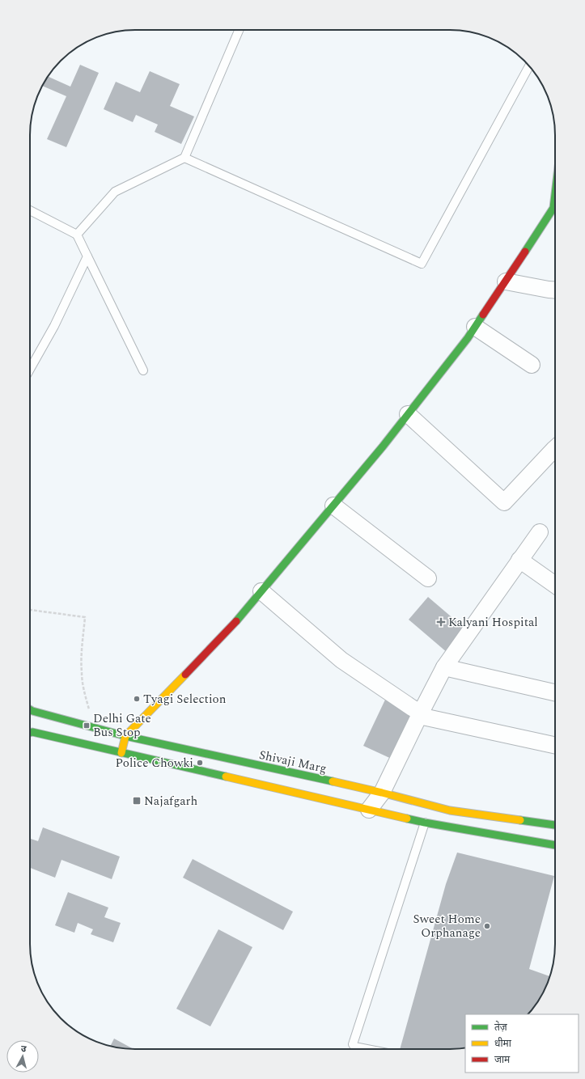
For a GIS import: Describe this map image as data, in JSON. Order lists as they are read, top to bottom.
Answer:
{
  "streets": {
    "main road": ["Shivaji Marg"]
  },
  "places": {
    "health": ["Kalyani Hospital"],
    "other": ["Tyagi Selection", "Police Chowki", "Sweet Home Orphanage"],
    "transit": ["Delhi Gate Bus Stop", "Najafgarh"]
  },
  "legend": ["तेज़", "धीमा", "जाम"],
  "north": "top"
}
